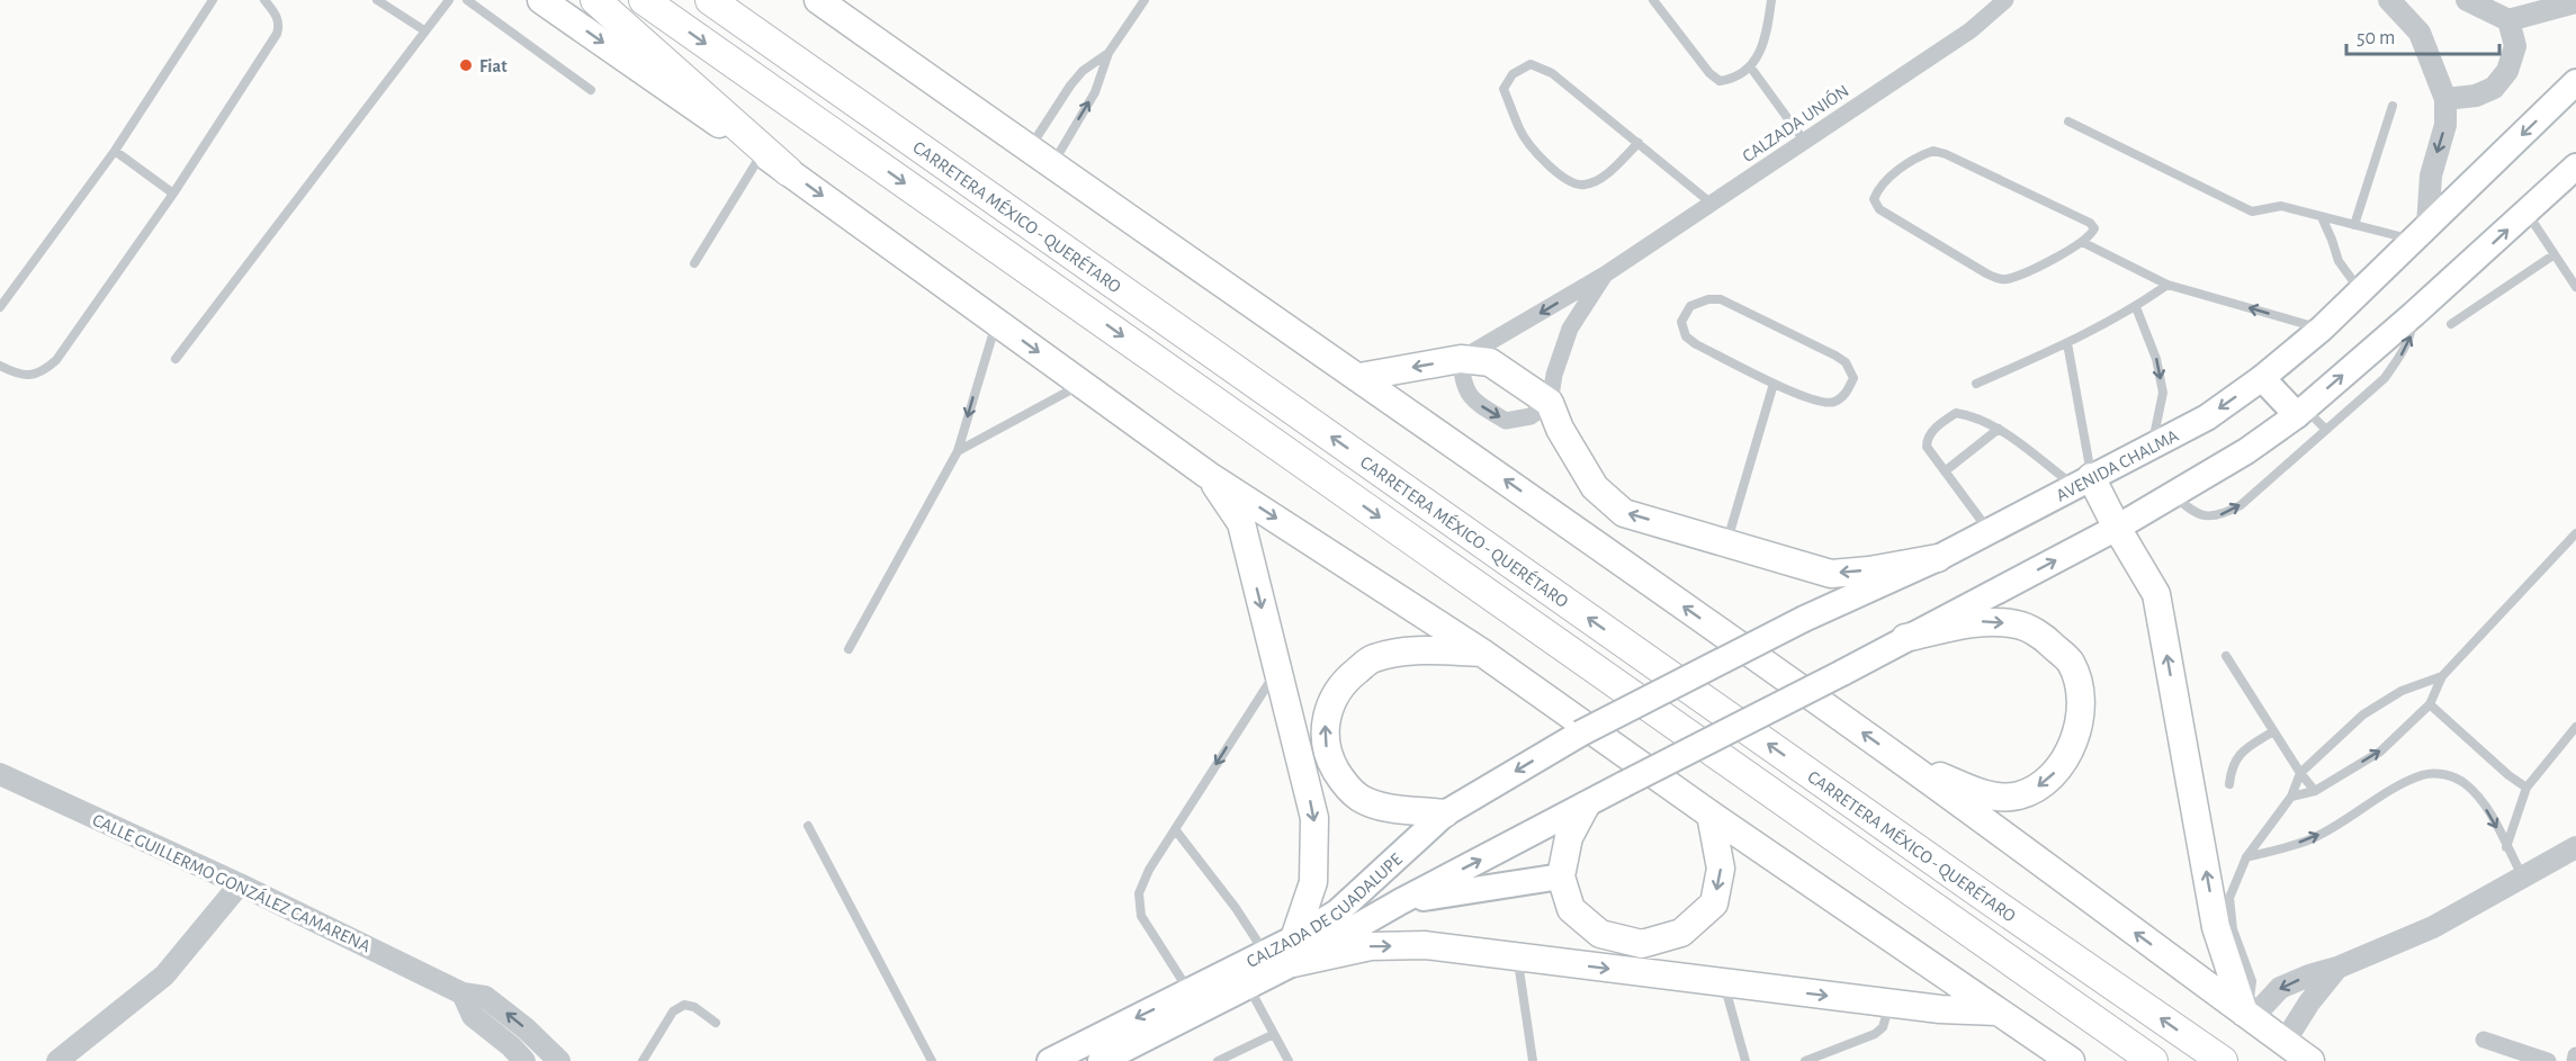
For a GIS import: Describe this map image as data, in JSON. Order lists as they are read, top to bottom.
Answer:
{
  "streets": {
    "highway": ["CARRETERA MÉXICO - QUERÉTARO"],
    "main road": ["AVENIDA CHALMA", "CALZADA DE GUADALUPE"],
    "street": ["CALZADA UNIÓN", "CALLE GUILLERMO GONZÁLEZ CAMARENA"]
  },
  "crossings": [
    ["AVENIDA CHALMA", "CALZADA DE GUADALUPE"]
  ],
  "places": ["Fiat"],
  "scale_bar": "50 m"
}
